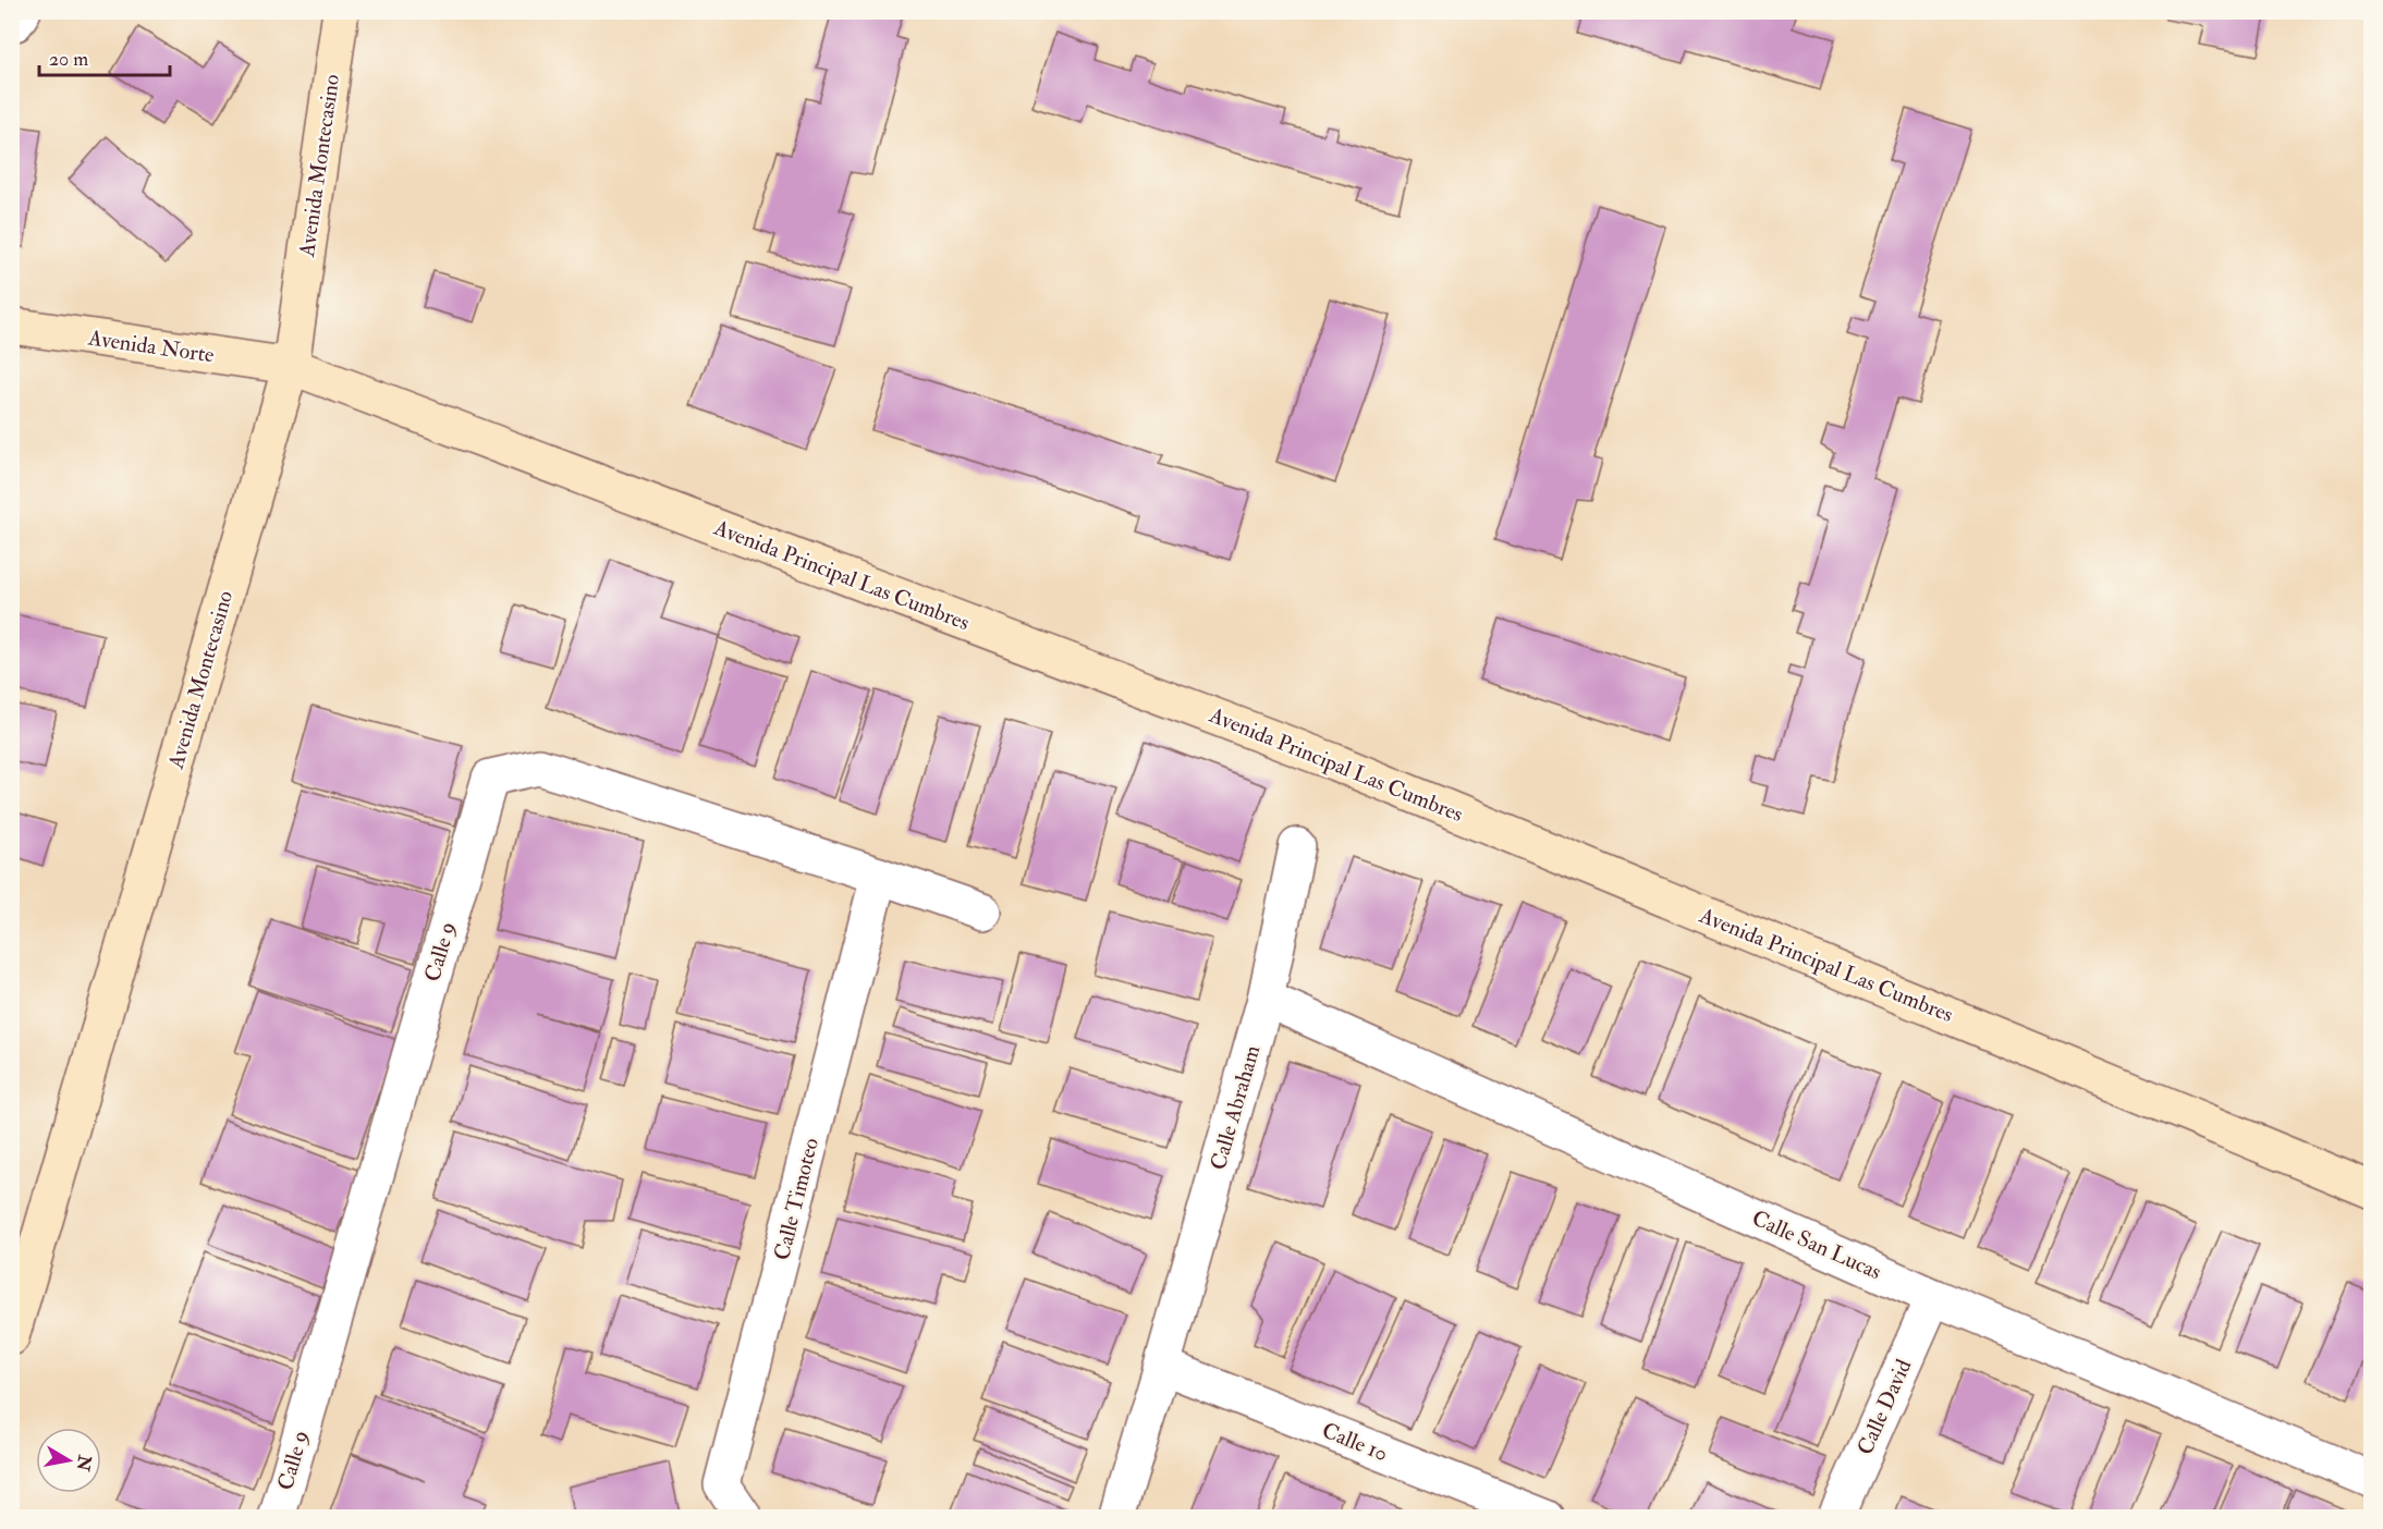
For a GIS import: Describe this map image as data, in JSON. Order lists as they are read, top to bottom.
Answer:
{
  "streets": {
    "street": [
      "Avenida Montecasino",
      "Avenida Norte",
      "Avenida Principal Las Cumbres",
      "Calle 9",
      "Calle Abraham",
      "Calle Timoteo",
      "Calle San Lucas",
      "Calle David",
      "Calle 10"
    ]
  },
  "crossings": [
    ["Avenida Montecasino", "Avenida Norte"],
    ["Avenida Montecasino", "Avenida Principal Las Cumbres"],
    ["Avenida Norte", "Avenida Principal Las Cumbres"],
    ["Calle 9", "Calle Timoteo"],
    ["Calle Abraham", "Calle San Lucas"],
    ["Calle Abraham", "Calle 10"],
    ["Calle San Lucas", "Calle David"]
  ],
  "scale_bar": "20 m",
  "north": "right"
}
